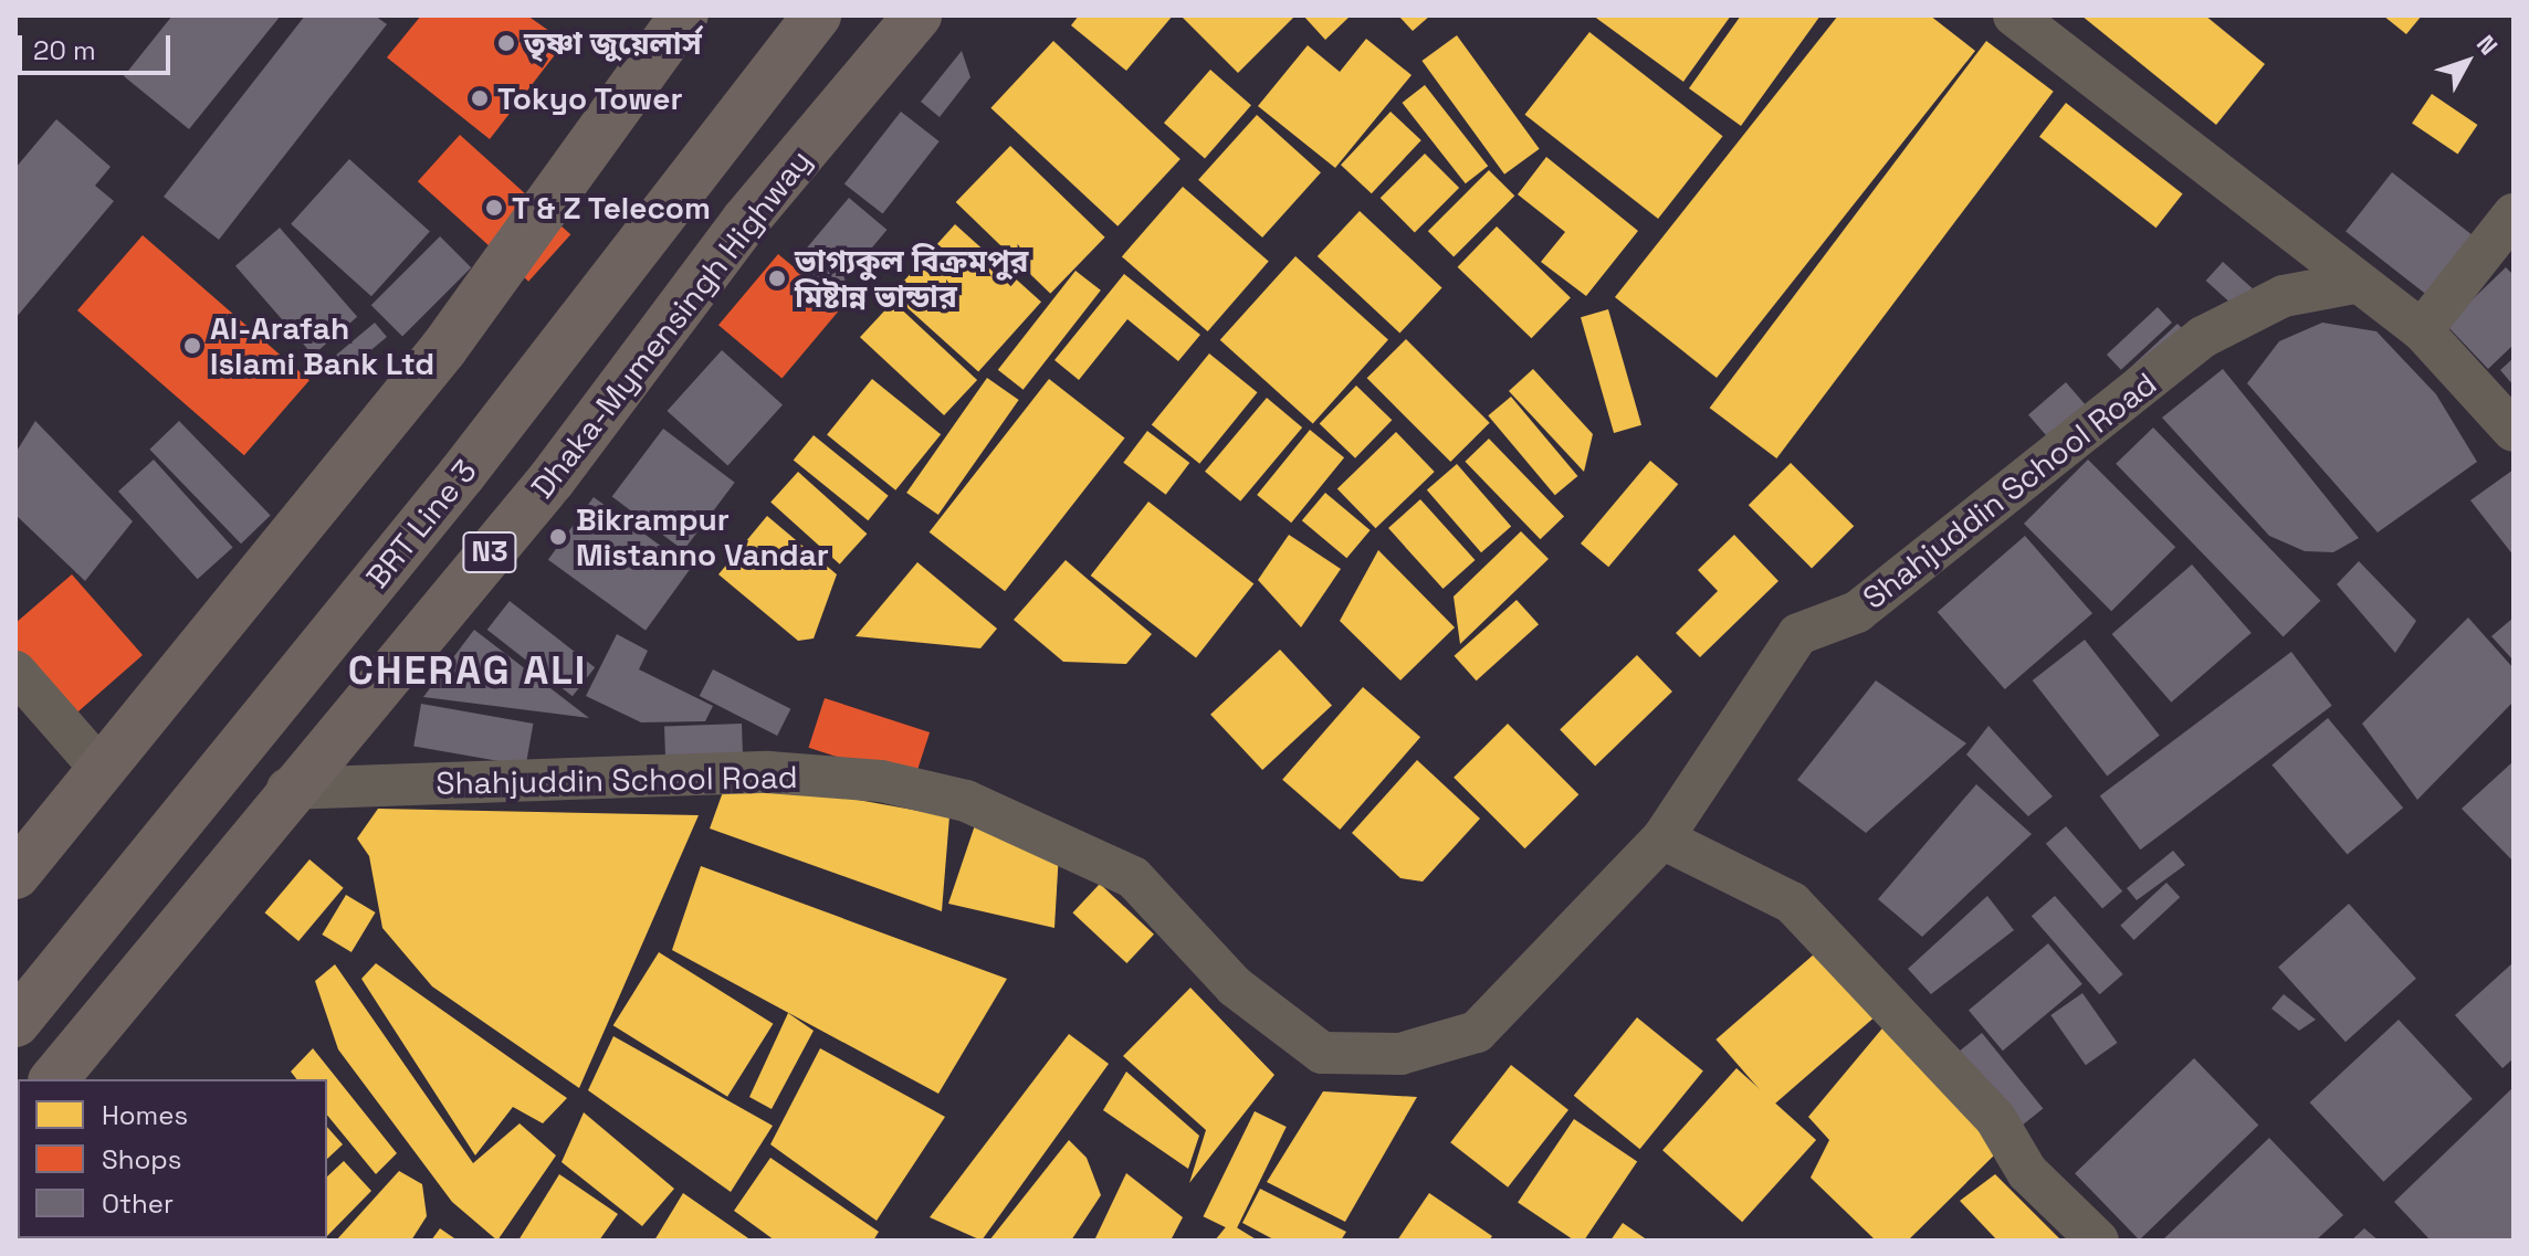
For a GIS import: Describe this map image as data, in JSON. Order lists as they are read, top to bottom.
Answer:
{
  "streets": {
    "highway": ["Dhaka-Mymensingh Highway", "BRT Line 3", "N3"],
    "street": ["Shahjuddin School Road"]
  },
  "crossings": [
    ["Dhaka-Mymensingh Highway", "Shahjuddin School Road"]
  ],
  "districts": ["CHERAG ALI"],
  "places": [
    "তৃষ্ণা জুয়েলার্স",
    "Tokyo Tower",
    "T & Z Telecom",
    "ভাগ্যকুল বিক্রমপুর মিষ্টান্ন ভান্ডার",
    "Al-Arafah Islami Bank Ltd",
    "Bikrampur Mistanno Vandar"
  ],
  "legend": ["Homes", "Shops", "Other"],
  "scale_bar": "20 m",
  "north": "top right"
}
